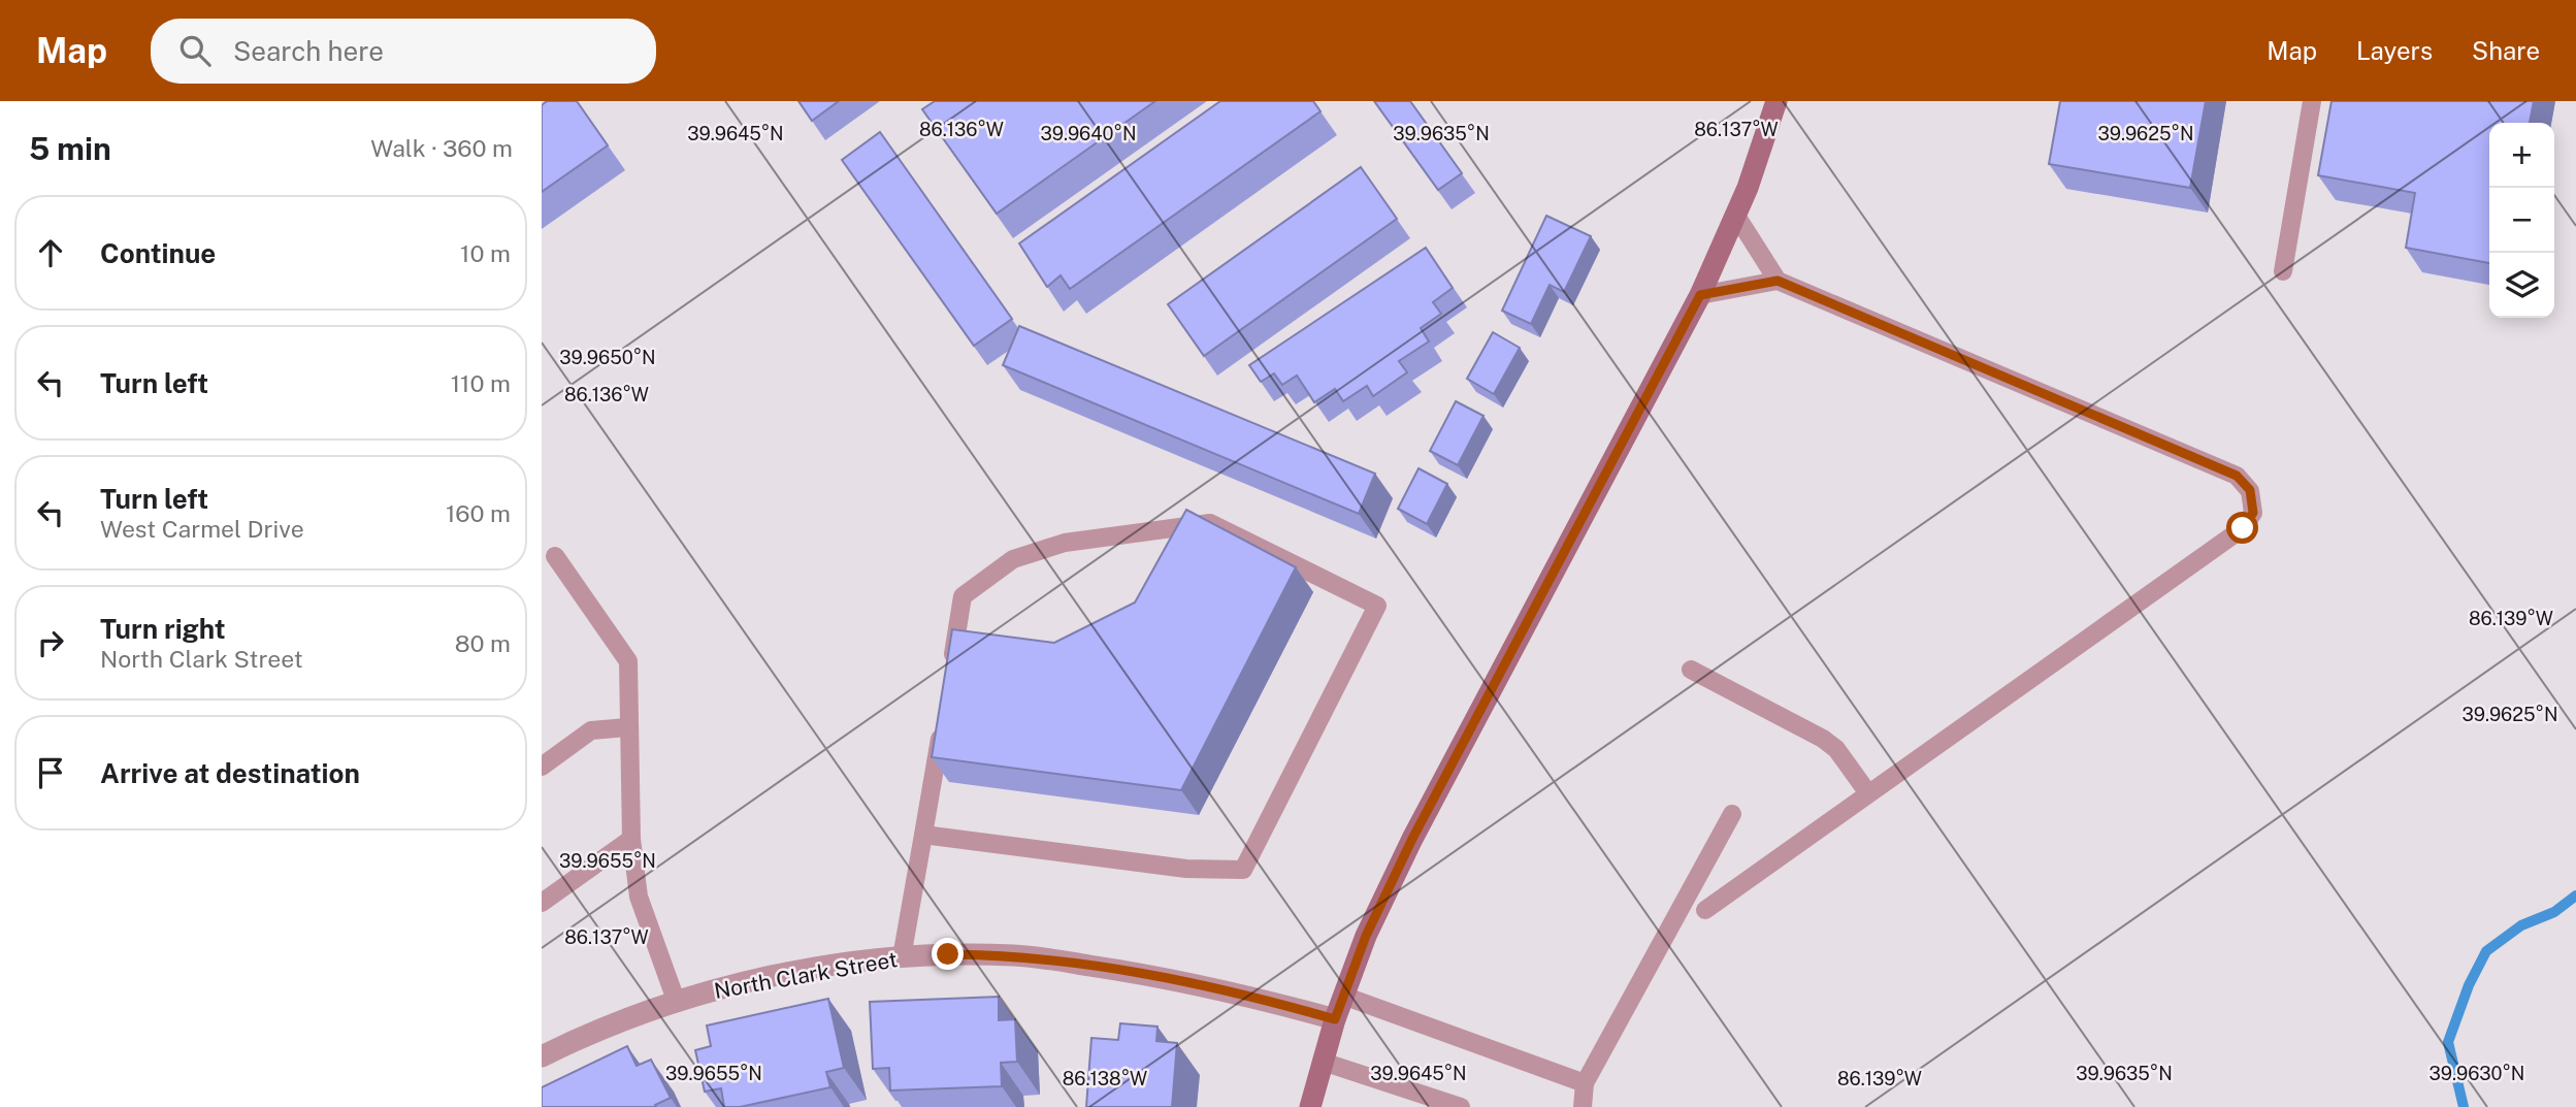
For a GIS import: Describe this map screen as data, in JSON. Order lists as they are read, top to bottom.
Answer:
{
  "streets": {
    "street": ["North Clark Street"]
  },
  "page": {
    "header": "Map",
    "search": "Search here",
    "nav": ["Map", "Layers", "Share"],
    "heading": ["5 min", "Walk · 360 m"],
    "map_buttons": ["+", "−"],
    "list": [
      ["Continue", "10 m"],
      ["Turn left", "110 m"],
      ["Turn left", "West Carmel Drive", "160 m"],
      ["Turn right", "North Clark Street", "80 m"],
      "Arrive at destination"
    ]
  },
  "coordinates": [
    "86.136°W",
    "86.137°W",
    "39.9645°N",
    "39.9640°N",
    "39.9635°N",
    "39.9625°N",
    "39.9650°N",
    "86.139°W",
    "39.9655°N",
    "39.9630°N",
    "86.138°W"
  ]
}
